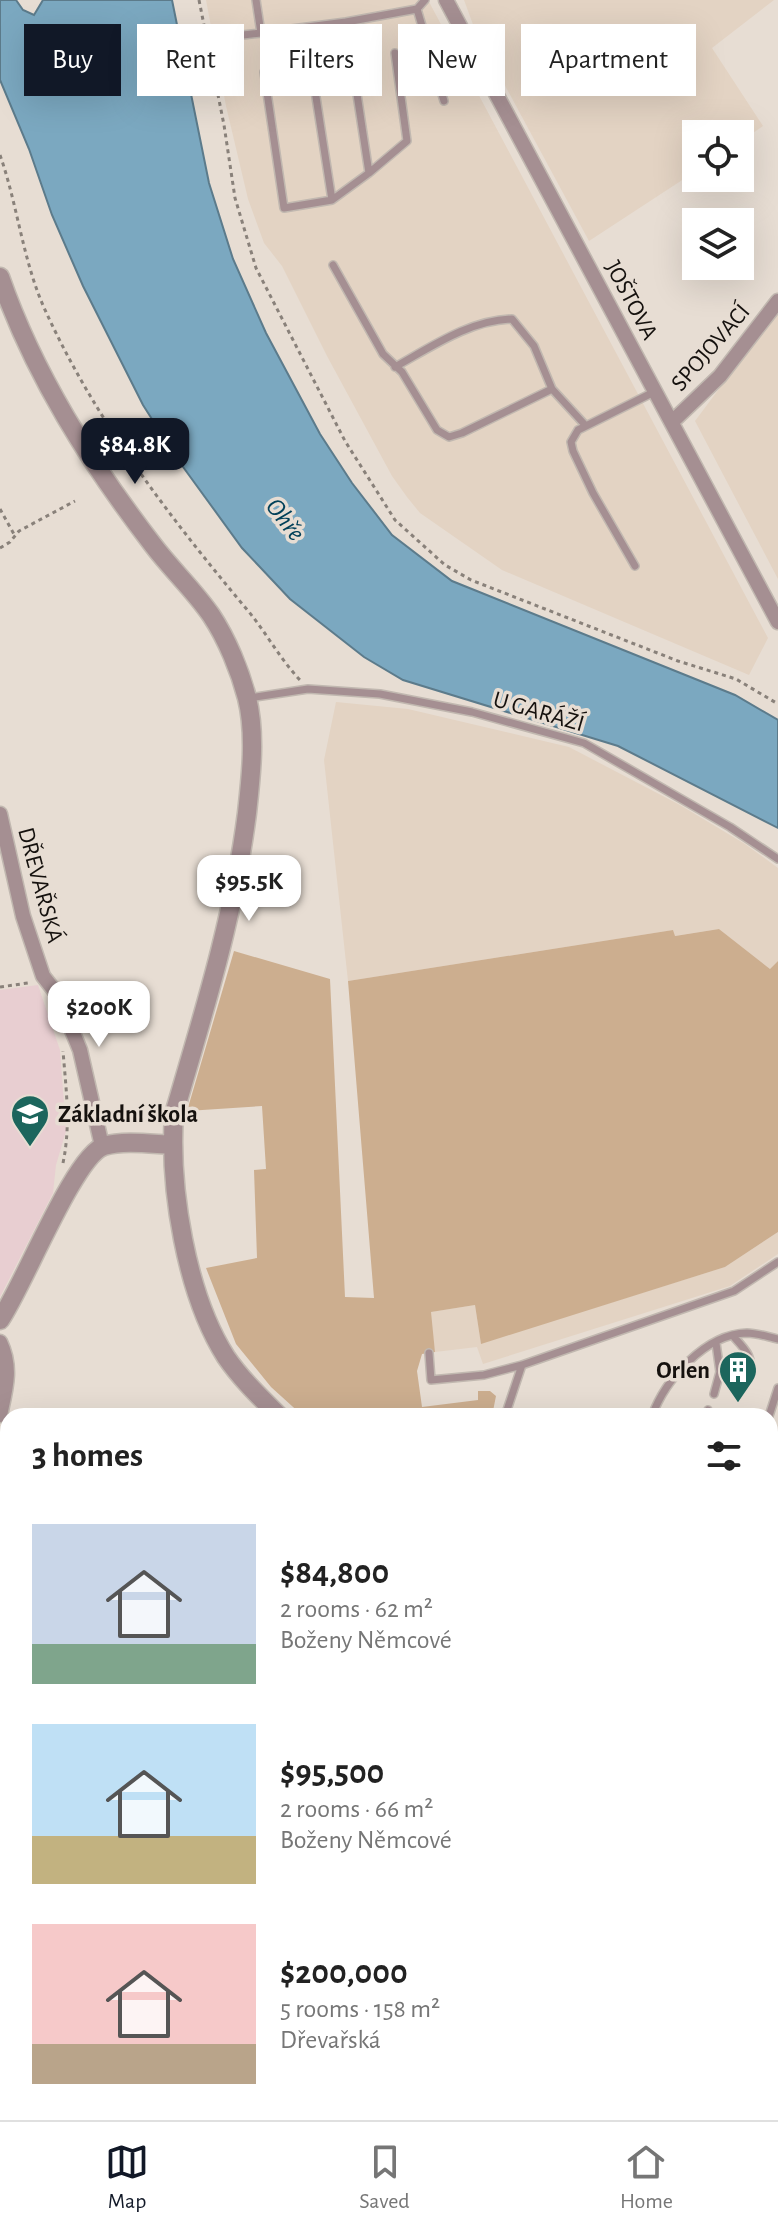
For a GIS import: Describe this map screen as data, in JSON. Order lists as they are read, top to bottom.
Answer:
{
  "streets": {
    "street": ["JOŠTOVA", "SPOJOVACÍ", "DŘEVAŘSKÁ"],
    "lane": ["U GARÁŽÍ"]
  },
  "crossings": [
    ["JOŠTOVA", "SPOJOVACÍ"]
  ],
  "water": ["Ohře"],
  "places": {
    "school or university": ["Základní škola"],
    "building": ["Orlen"]
  },
  "page": {
    "chip": [
      "Buy",
      "Rent",
      "Filters",
      "New",
      "Apartment"
    ],
    "price": ["$84.8K", "$95.5K", "$200K"],
    "heading": "3 homes",
    "list": [
      {
        "name": "$84,800",
        "note": "2 rooms · 62 m² · Boženy Němcové"
      },
      {
        "name": "$95,500",
        "note": "2 rooms · 66 m² · Boženy Němcové"
      },
      {
        "name": "$200,000",
        "note": "5 rooms · 158 m² · Dřevařská"
      }
    ],
    "tabs": ["Map", "Saved", "Home"]
  }
}
